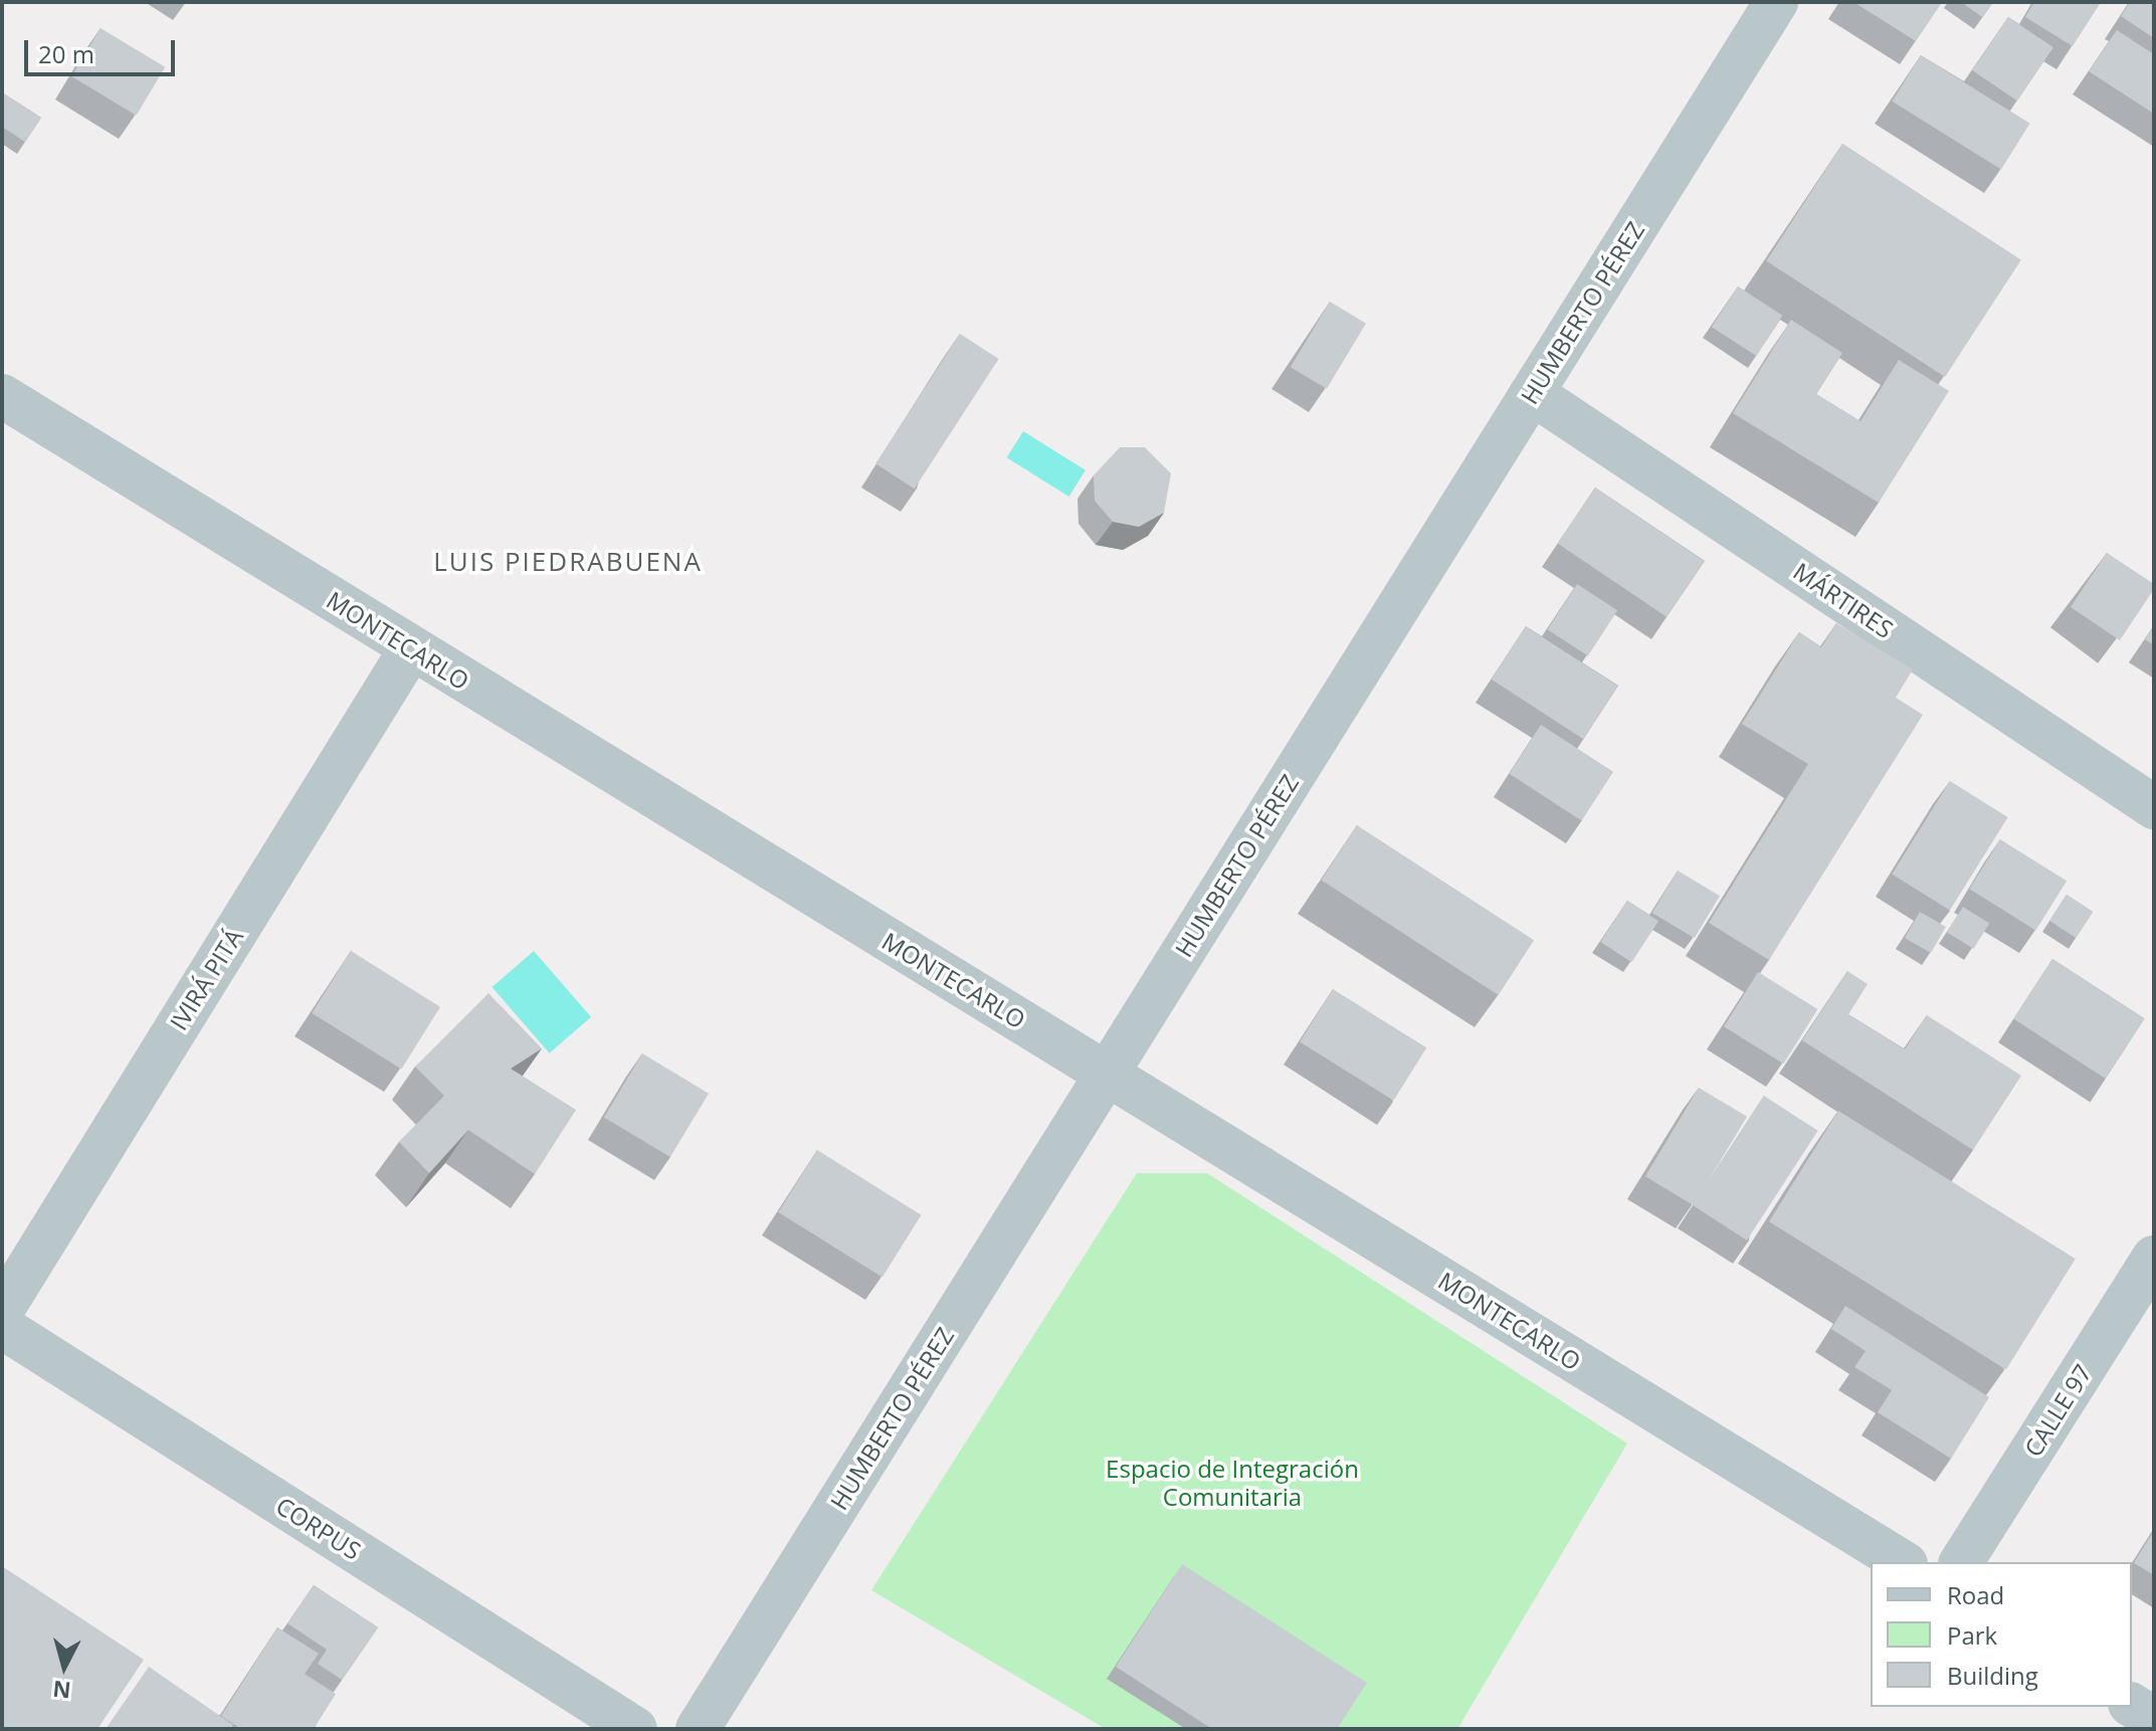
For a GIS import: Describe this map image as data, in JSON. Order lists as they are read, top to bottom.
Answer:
{
  "streets": {
    "street": [
      "HUMBERTO PÉREZ",
      "MÁRTIRES",
      "MONTECARLO",
      "IVIRÁ PITÁ",
      "CALLE 97",
      "CORPUS"
    ]
  },
  "crossings": [
    ["HUMBERTO PÉREZ", "MÁRTIRES"],
    ["HUMBERTO PÉREZ", "MONTECARLO"],
    ["MONTECARLO", "IVIRÁ PITÁ"]
  ],
  "districts": ["LUIS PIEDRABUENA"],
  "parks": ["Espacio de Integración Comunitaria"],
  "legend": ["Road", "Park", "Building"],
  "scale_bar": "20 m",
  "north": "bottom"
}
